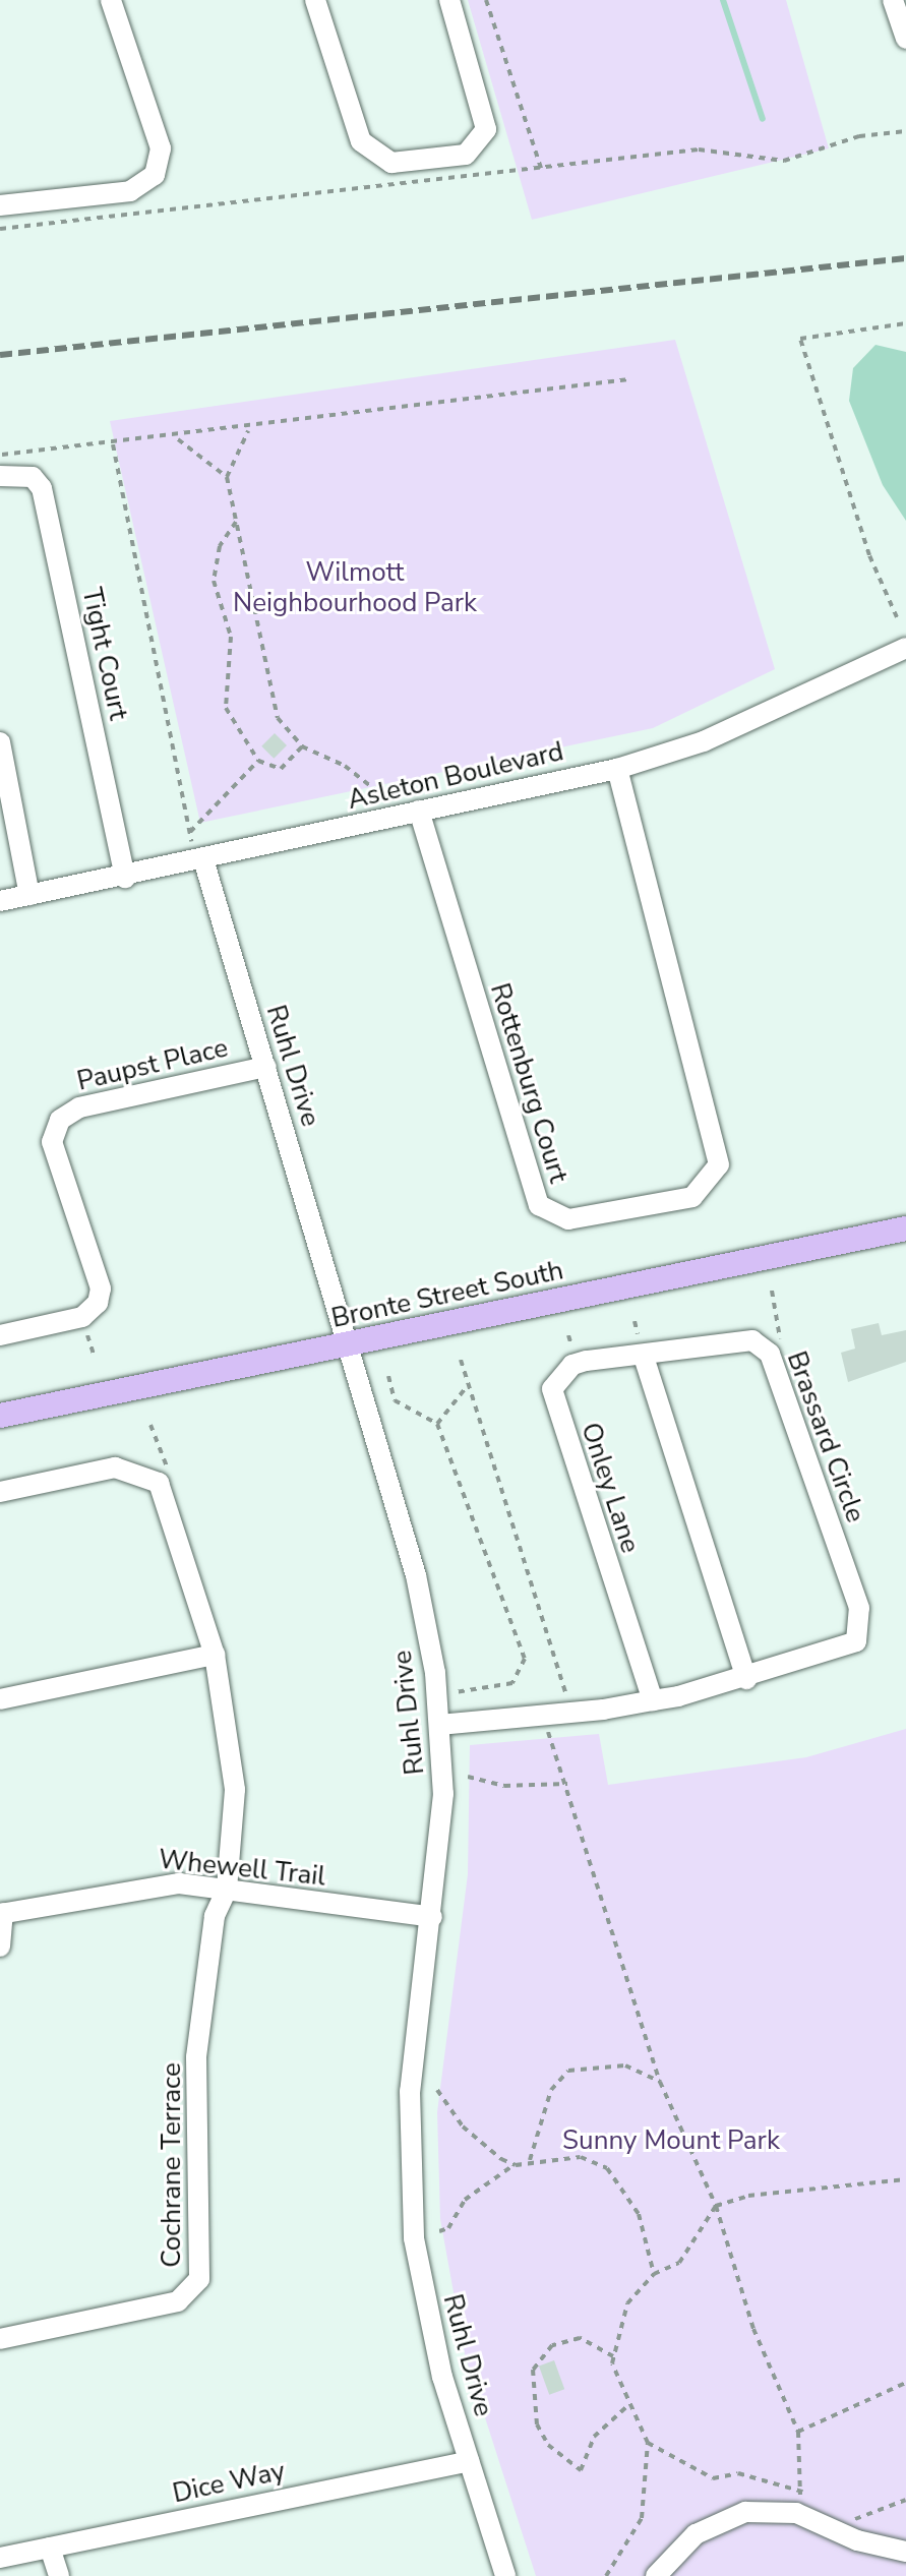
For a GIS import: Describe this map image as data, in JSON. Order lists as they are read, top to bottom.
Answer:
{
  "streets": {
    "main road": ["Bronte Street South"],
    "street": [
      "Tight Court",
      "Asleton Boulevard",
      "Paupst Place",
      "Ruhl Drive",
      "Rottenburg Court",
      "Brassard Circle",
      "Onley Lane",
      "Whewell Trail",
      "Cochrane Terrace",
      "Dice Way"
    ]
  },
  "crossings": [
    ["Tight Court", "Asleton Boulevard"],
    ["Asleton Boulevard", "Ruhl Drive"],
    ["Asleton Boulevard", "Rottenburg Court"],
    ["Paupst Place", "Ruhl Drive"],
    ["Ruhl Drive", "Bronte Street South"],
    ["Ruhl Drive", "Brassard Circle"],
    ["Ruhl Drive", "Whewell Trail"],
    ["Ruhl Drive", "Dice Way"],
    ["Brassard Circle", "Onley Lane"],
    ["Whewell Trail", "Cochrane Terrace"]
  ],
  "parks": ["Wilmott Neighbourhood Park", "Sunny Mount Park"]
}
